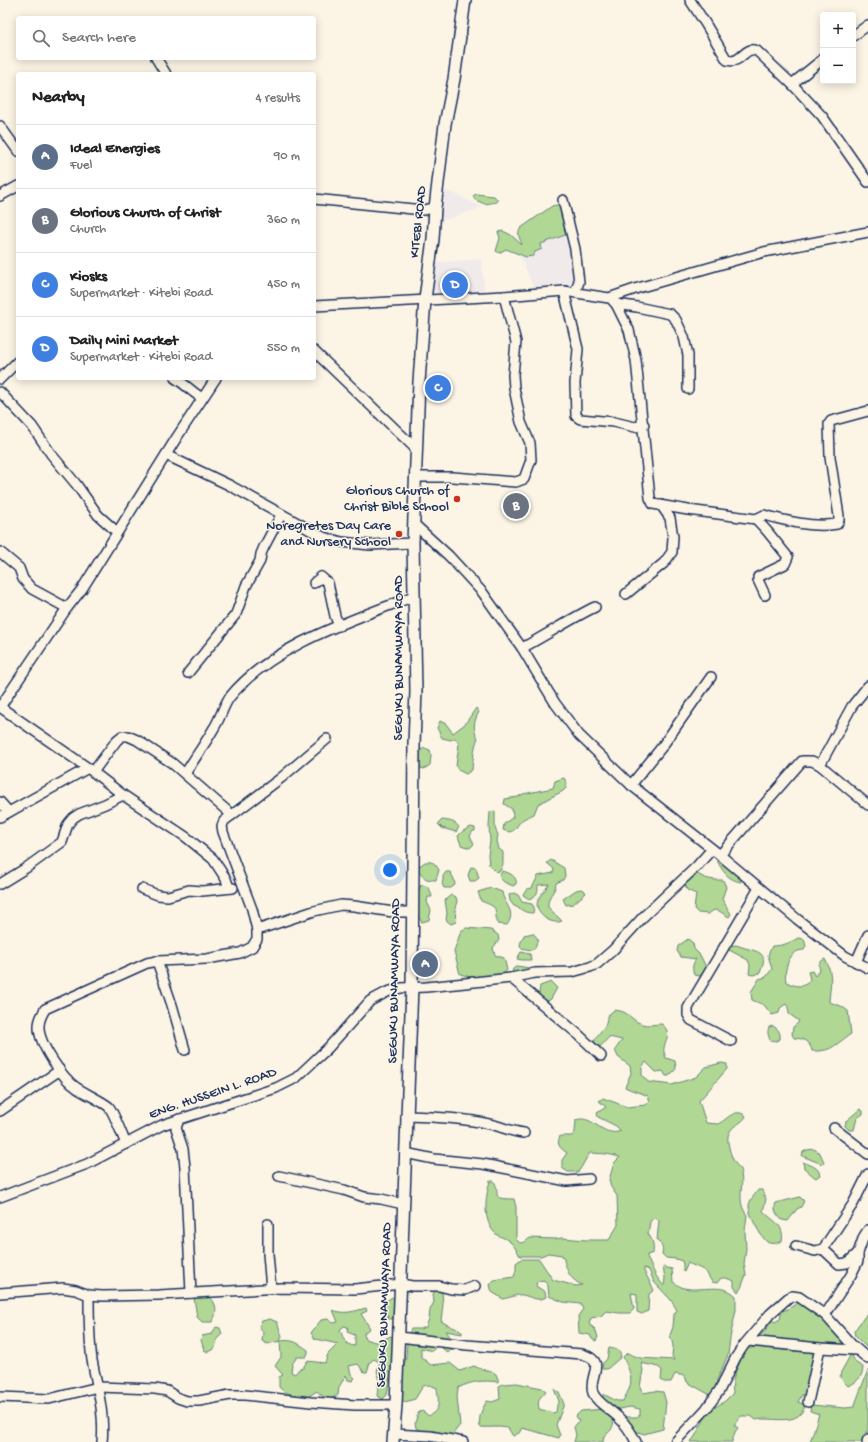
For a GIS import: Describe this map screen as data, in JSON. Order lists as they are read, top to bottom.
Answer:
{
  "streets": {
    "main road": ["KITEBI ROAD", "SEGUKU BUNAMWAYA ROAD"],
    "street": ["ENG. HUSSEIN L. ROAD"]
  },
  "crossings": [
    ["KITEBI ROAD", "SEGUKU BUNAMWAYA ROAD"],
    ["SEGUKU BUNAMWAYA ROAD", "ENG. HUSSEIN L. ROAD"]
  ],
  "places": ["Glorious Church of Christ Bible School", "Noregretes Day Care and Nursery School"],
  "page": {
    "map_buttons": ["+", "−"],
    "search": "Search here",
    "heading": ["Nearby", "4 results"],
    "list": [
      {
        "mark": "A",
        "name": "Ideal Energies",
        "note": "Fuel",
        "value": "90 m"
      },
      {
        "mark": "B",
        "name": "Glorious Church of Christ",
        "note": "Church",
        "value": "360 m"
      },
      {
        "mark": "C",
        "name": "Kiosks",
        "note": "Supermarket · Kitebi Road",
        "value": "450 m"
      },
      {
        "mark": "D",
        "name": "Daily Mini Market",
        "note": "Supermarket · Kitebi Road",
        "value": "550 m"
      }
    ],
    "pins": [
      "D",
      "C",
      "B",
      "A"
    ]
  }
}
